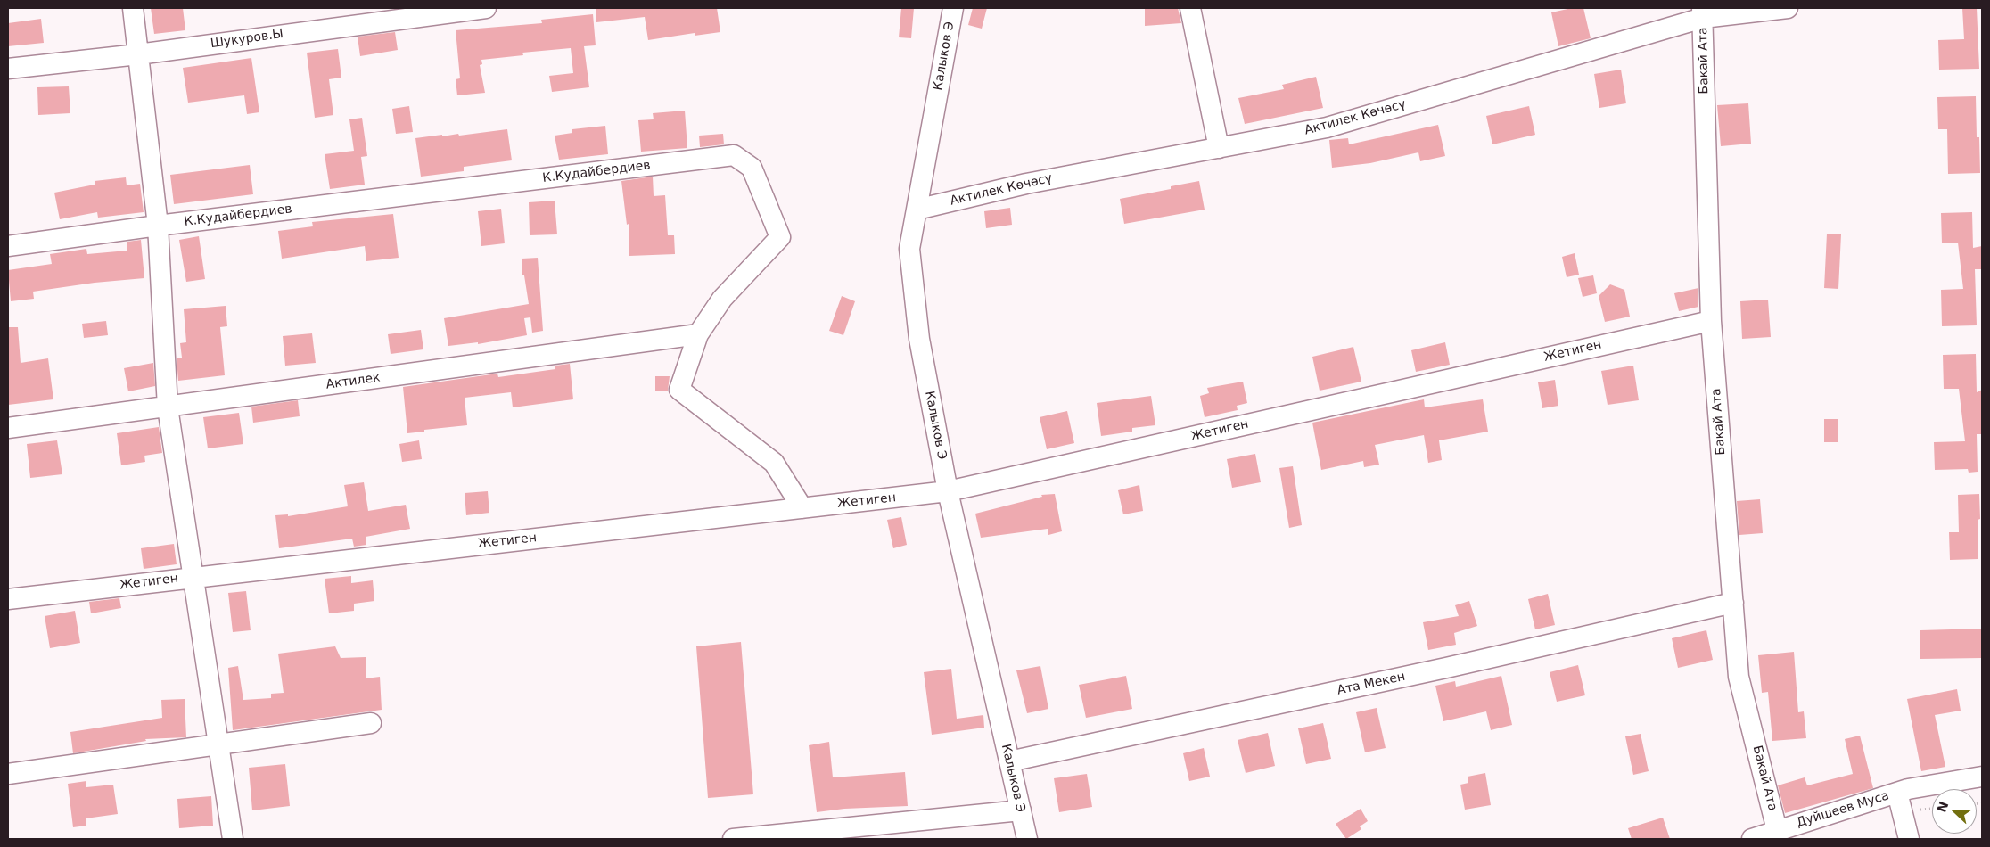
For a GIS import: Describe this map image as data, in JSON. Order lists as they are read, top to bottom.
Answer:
{
  "streets": {
    "street": [
      "Шукуров.Ы",
      "Калыков Э",
      "Бакай Ата",
      "Актилек Көчөсү",
      "К.Кудайбердиев",
      "Жетиген",
      "Актилек",
      "Ата Мекен",
      "Дуйшеев Муса"
    ]
  },
  "crossings": [
    ["Калыков Э", "Актилек Көчөсү"],
    ["Калыков Э", "Жетиген"],
    ["Калыков Э", "Ата Мекен"],
    ["Бакай Ата", "Актилек Көчөсү"],
    ["Бакай Ата", "Жетиген"],
    ["Бакай Ата", "Ата Мекен"],
    ["Бакай Ата", "Дуйшеев Муса"],
    ["К.Кудайбердиев", "Жетиген"],
    ["К.Кудайбердиев", "Актилек"]
  ],
  "north": "left"
}
